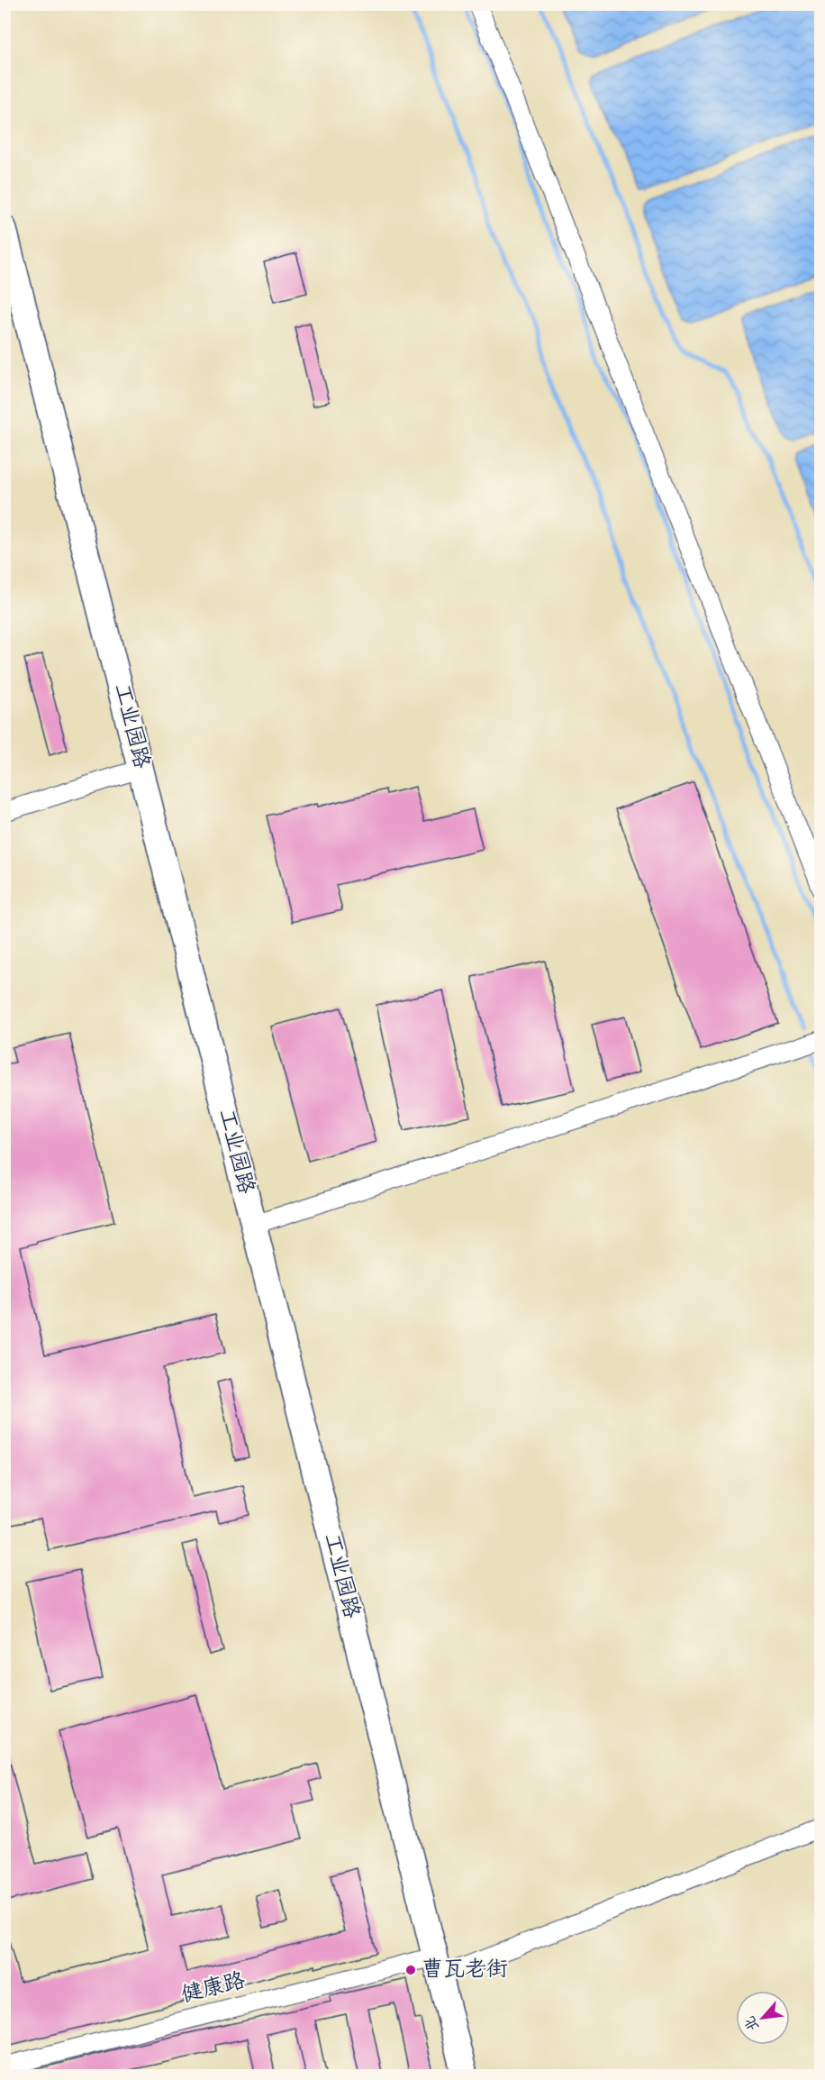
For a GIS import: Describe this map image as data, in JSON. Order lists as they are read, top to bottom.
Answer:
{
  "streets": {
    "street": ["工业园路", "健康路"]
  },
  "crossings": [
    ["工业园路", "健康路"]
  ],
  "places": ["曹瓦老街"],
  "north": "bottom left"
}
